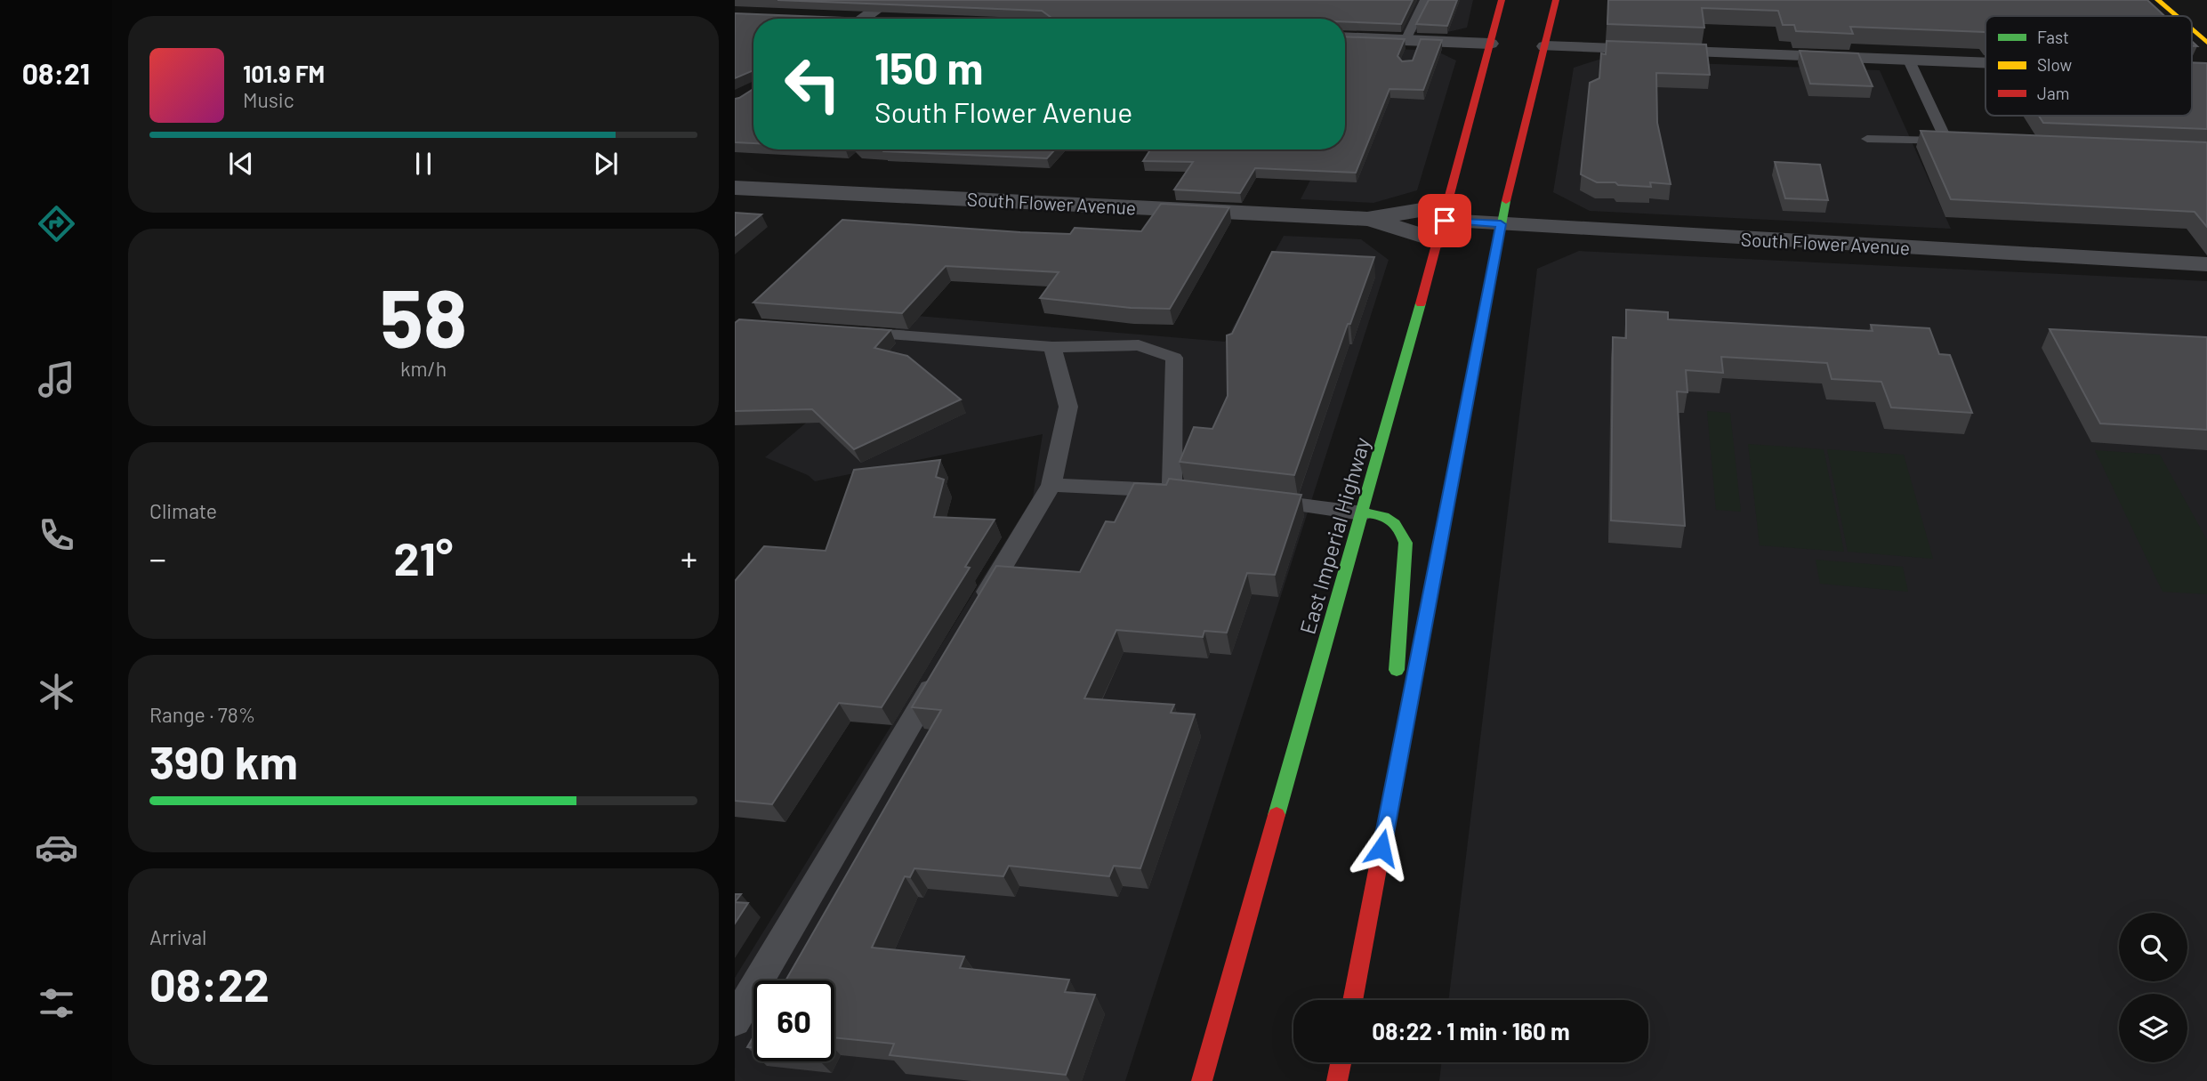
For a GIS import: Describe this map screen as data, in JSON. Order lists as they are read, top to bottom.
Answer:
{
  "streets": {
    "main road": ["East Imperial Highway"],
    "street": ["South Flower Avenue"]
  },
  "crossings": [
    ["South Flower Avenue", "East Imperial Highway"]
  ],
  "legend": ["Fast", "Slow", "Jam"],
  "page": {
    "tabs": "08:21",
    "turn": ["150 m", "South Flower Avenue"],
    "song": ["101.9 FM", "Music"],
    "tile": [
      ["58", "km/h"],
      "Climate",
      ["Range · 78%", "390 km"],
      ["Arrival", "08:22"]
    ],
    "heat": ["−", "21°", "+"],
    "limit": "60",
    "trip": "08:22 · 1 min · 160 m"
  }
}
